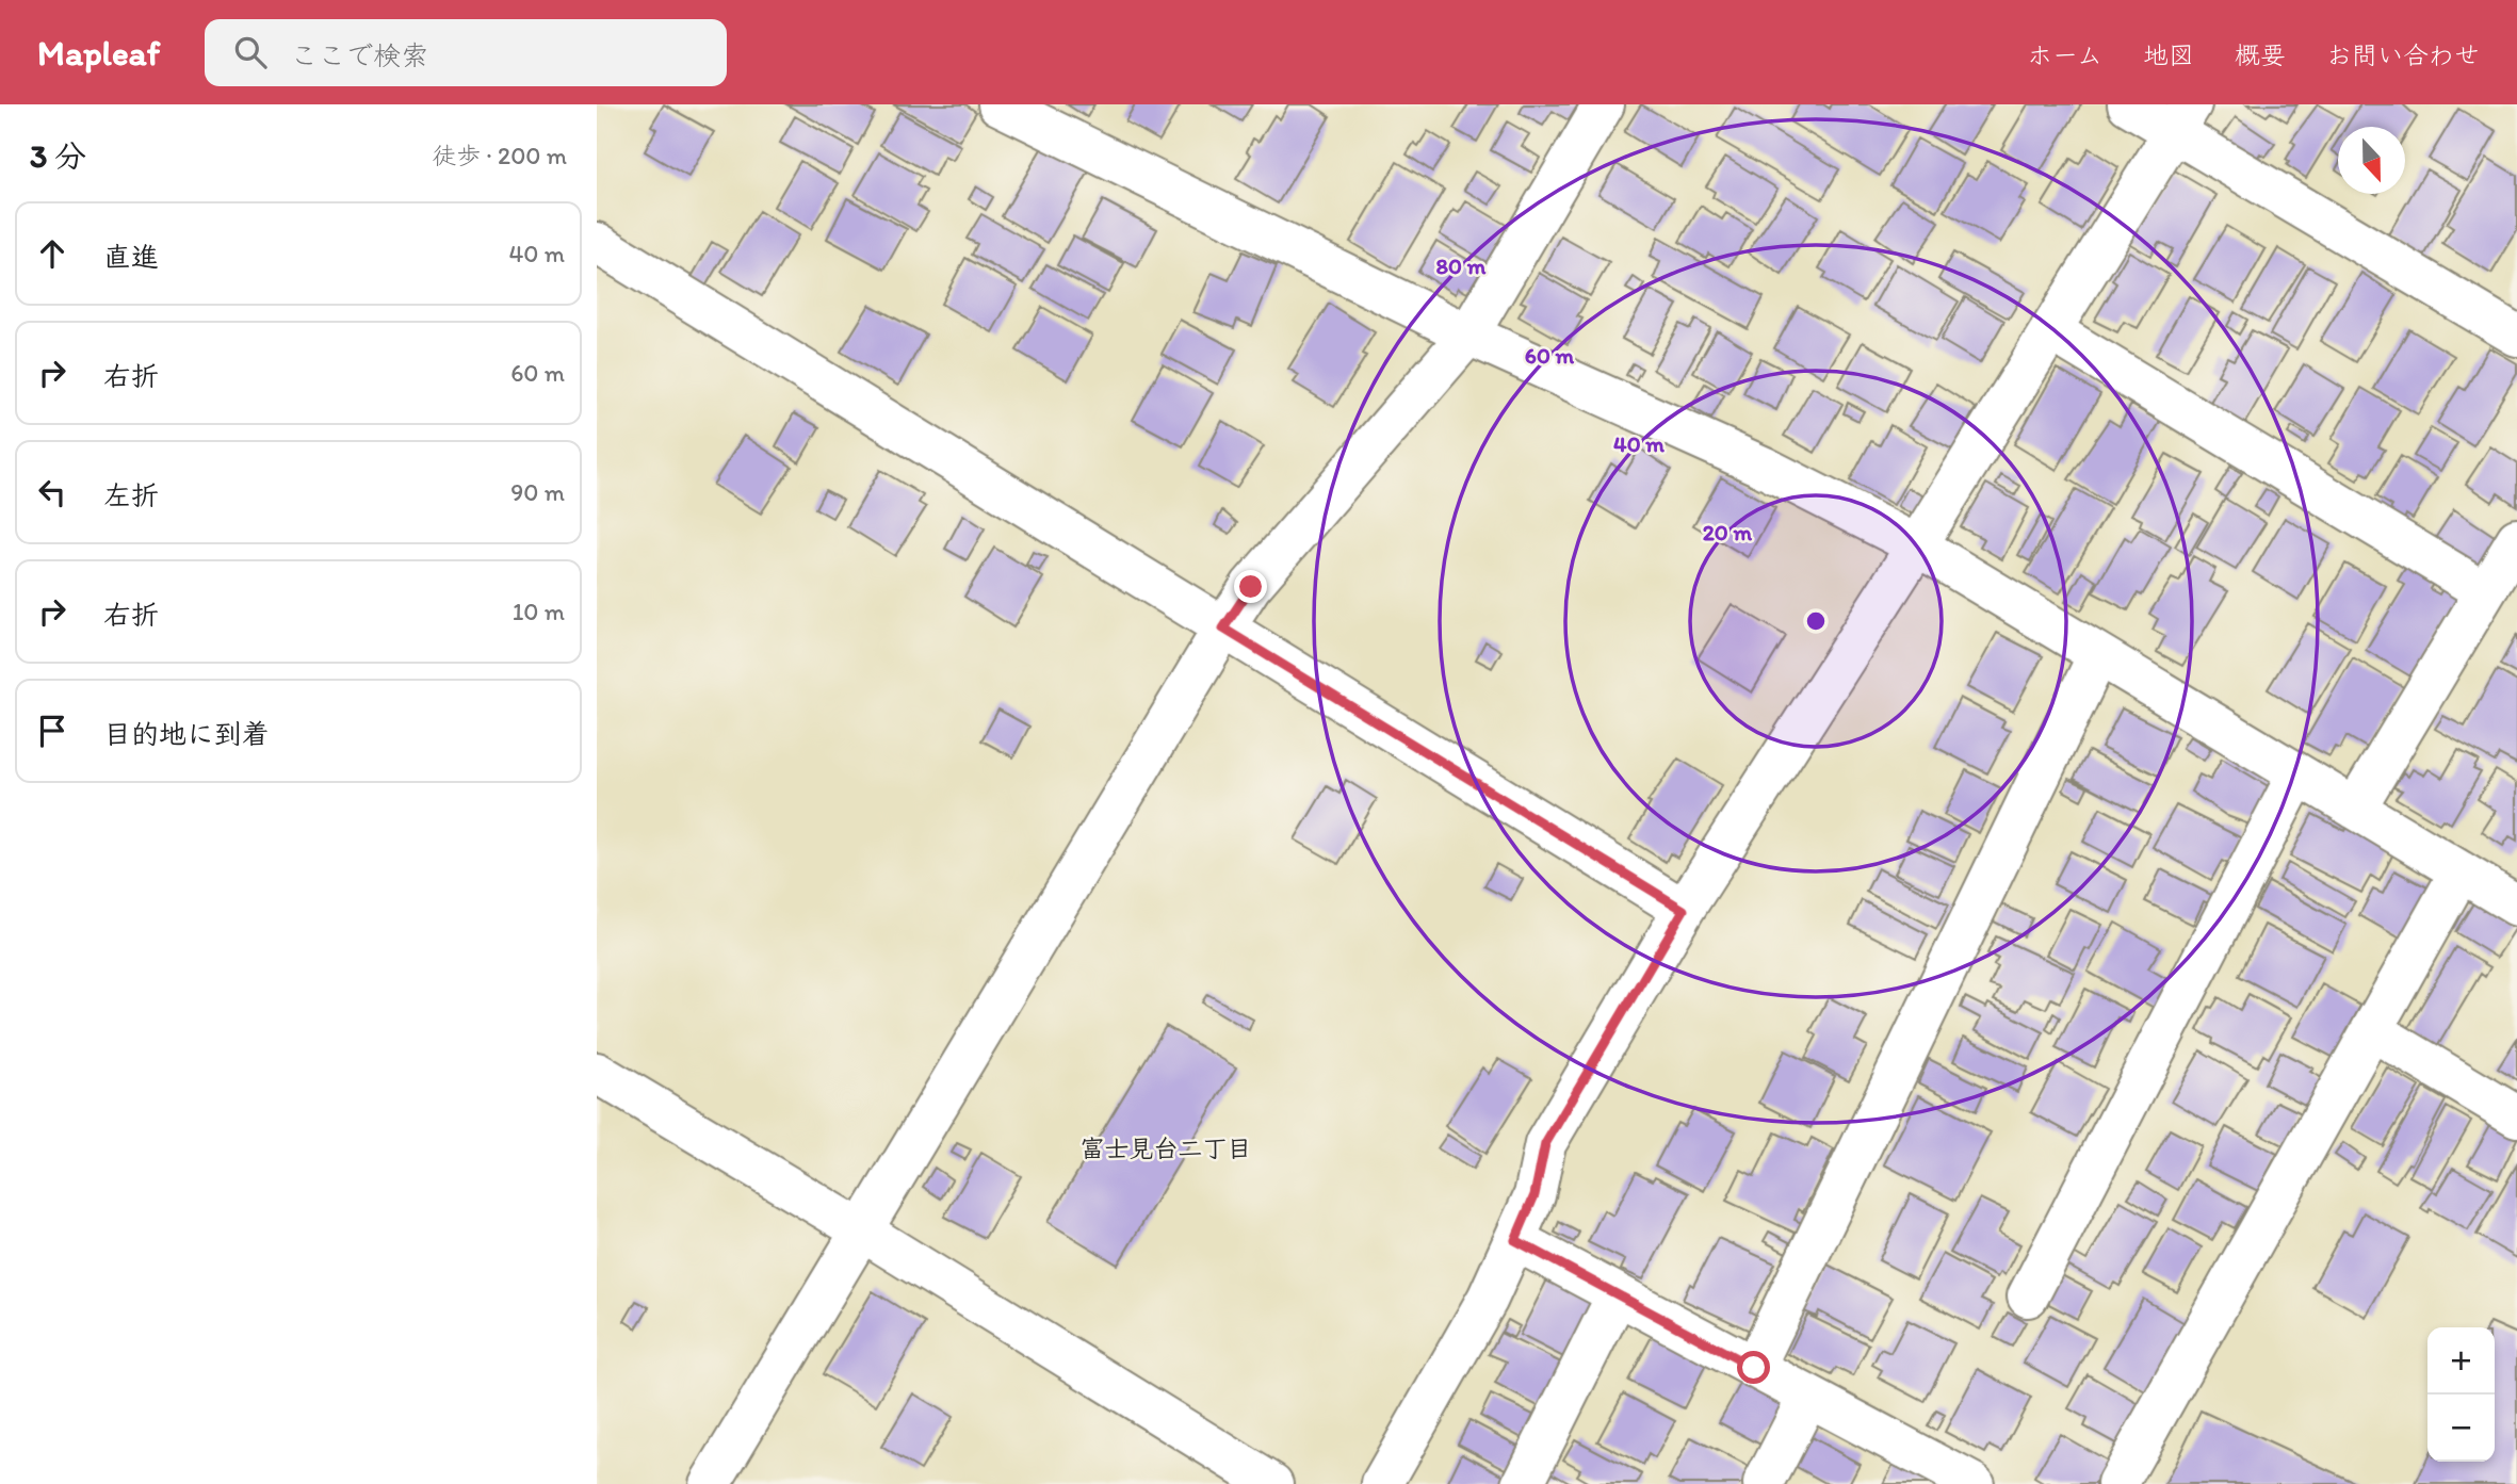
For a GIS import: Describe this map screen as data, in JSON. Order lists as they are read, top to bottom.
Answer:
{
  "districts": ["富士見台二丁目"],
  "north": "bottom",
  "page": {
    "header": "Mapleaf",
    "search": "ここで検索",
    "nav": [
      "ホーム",
      "地図",
      "概要",
      "お問い合わせ"
    ],
    "heading": ["3 分", "徒歩 · 200 m"],
    "list": [
      ["直進", "40 m"],
      ["右折", "60 m"],
      ["左折", "90 m"],
      ["右折", "10 m"],
      "目的地に到着"
    ],
    "map_buttons": ["+", "−"]
  },
  "rings": [
    "80 m",
    "60 m",
    "40 m",
    "20 m"
  ]
}
